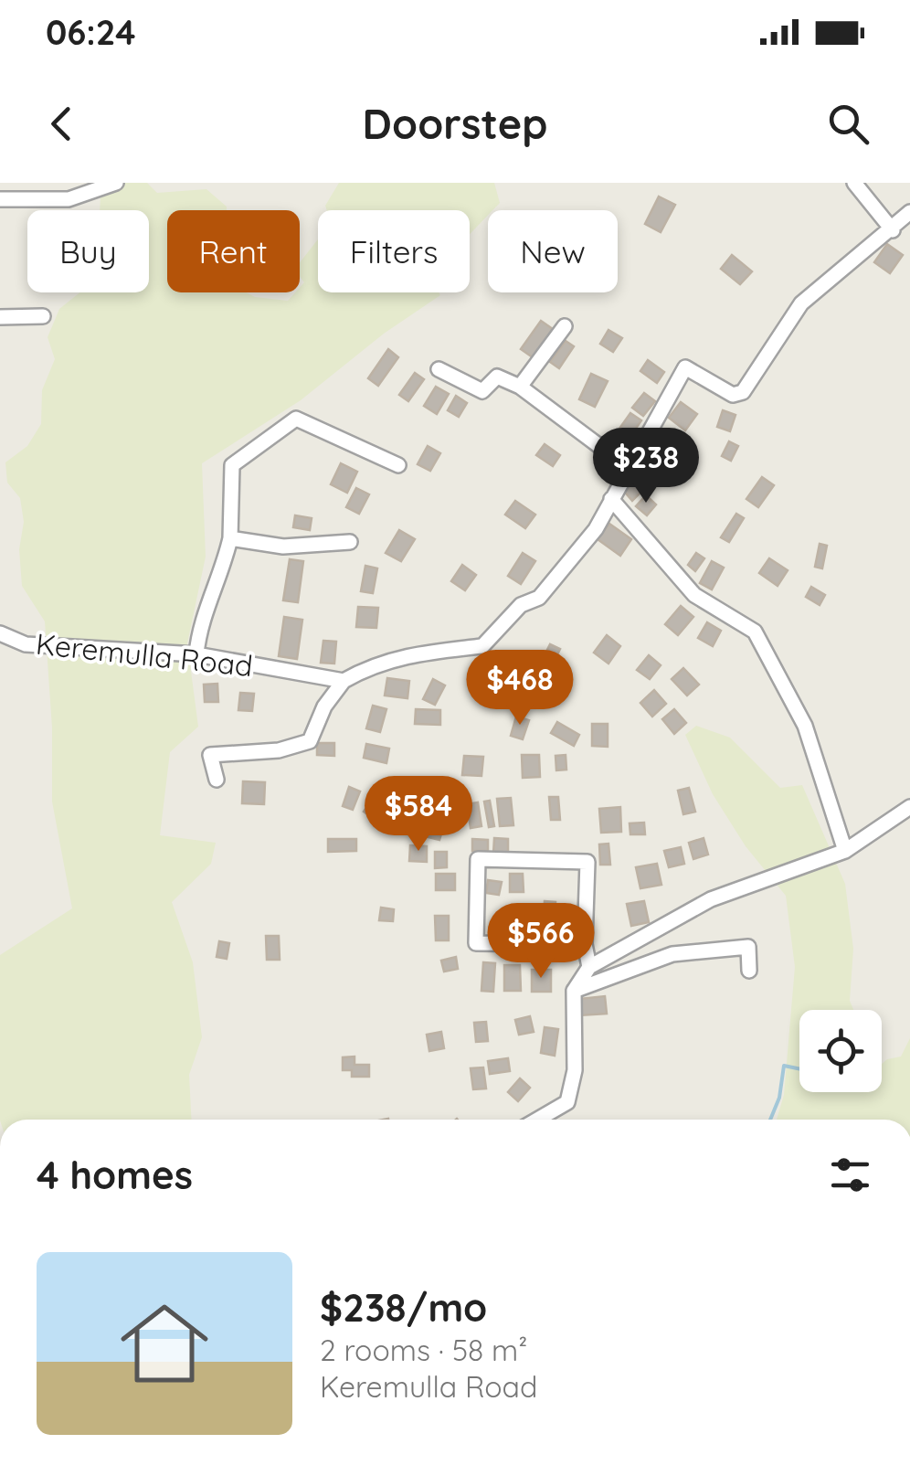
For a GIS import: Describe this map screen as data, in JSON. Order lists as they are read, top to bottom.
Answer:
{
  "streets": {
    "street": ["Keremulla Road"]
  },
  "page": {
    "status": "06:24",
    "header": "Doorstep",
    "chip": [
      "Buy",
      "Rent",
      "Filters",
      "New"
    ],
    "price": [
      "$238",
      "$468",
      "$584",
      "$566"
    ],
    "heading": "4 homes",
    "list": [
      {
        "name": "$238/mo",
        "note": "2 rooms · 58 m² · Keremulla Road"
      }
    ]
  }
}
